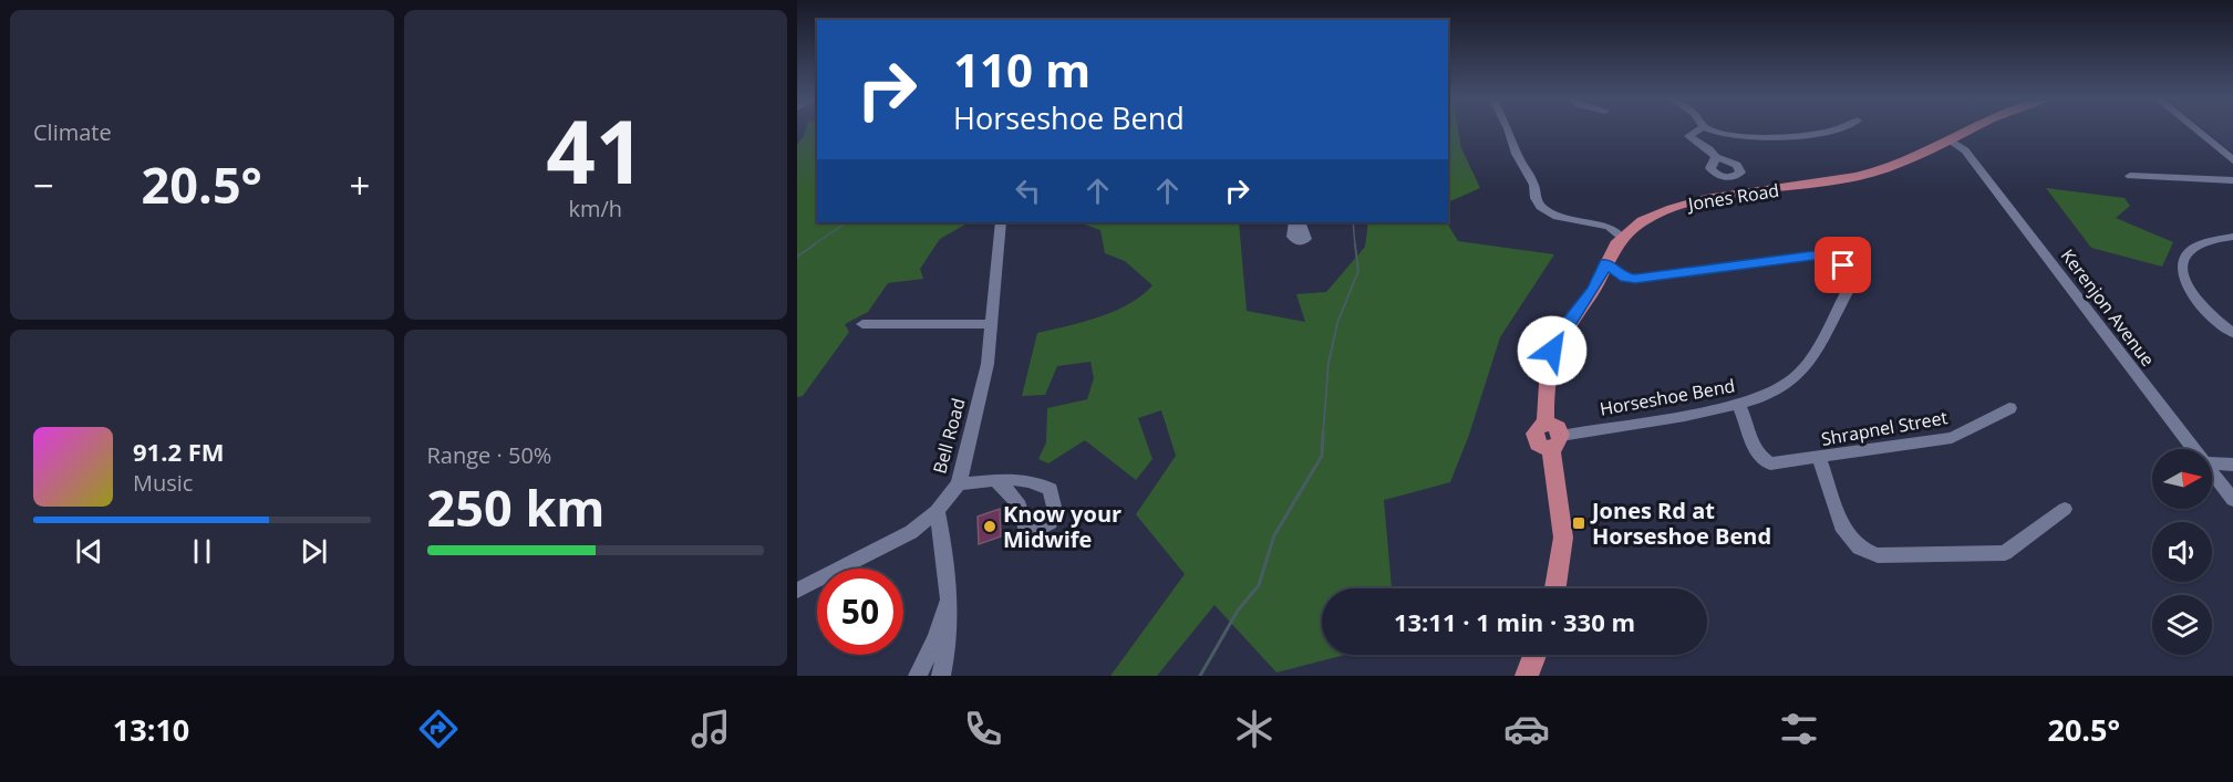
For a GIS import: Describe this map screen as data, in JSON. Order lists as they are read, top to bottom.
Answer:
{
  "streets": {
    "main road": ["Jones Road"],
    "street": [
      "Kerenjon Avenue",
      "Horseshoe Bend",
      "Shrapnel Street",
      "Bell Road"
    ]
  },
  "crossings": [
    ["Jones Road", "Kerenjon Avenue"],
    ["Horseshoe Bend", "Shrapnel Street"]
  ],
  "places": {
    "transit": ["Jones Rd at Horseshoe Bend"],
    "other": ["Know your Midwife"]
  },
  "north": "right",
  "page": {
    "tile": [
      "Climate",
      ["41", "km/h"],
      ["Range · 50%", "250 km"]
    ],
    "turn": ["110 m", "Horseshoe Bend"],
    "heat": ["−", "20.5°", "+"],
    "song": ["91.2 FM", "Music"],
    "limit": "50",
    "trip": "13:11 · 1 min · 330 m",
    "tabs": ["13:10", "20.5°"]
  }
}
